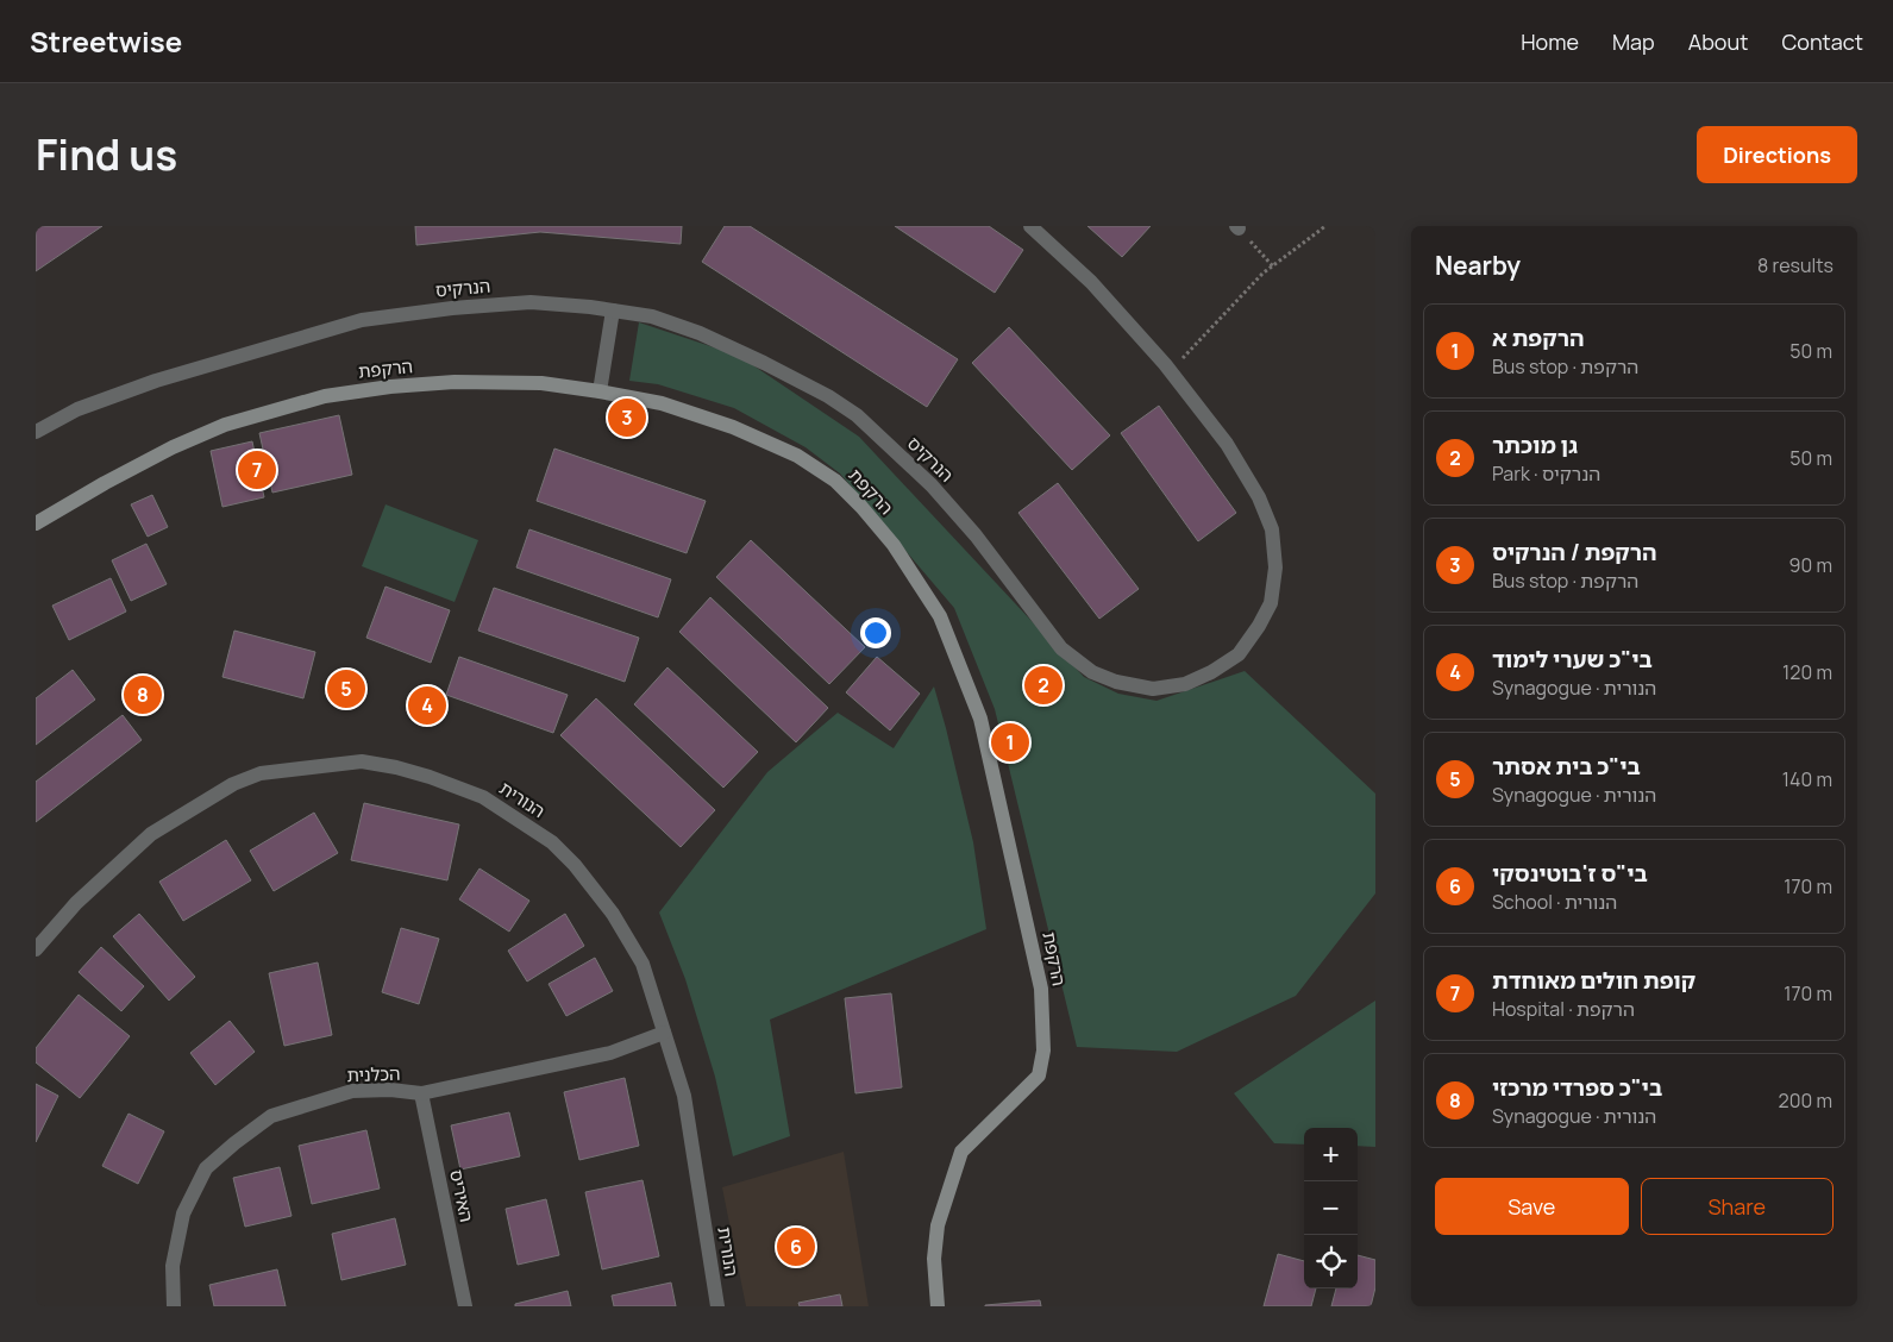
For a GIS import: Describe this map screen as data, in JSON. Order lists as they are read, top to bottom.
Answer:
{
  "streets": {
    "street": [
      "הנרקיס",
      "הרקפת",
      "הנורית",
      "הכלנית",
      "האיריס"
    ]
  },
  "crossings": [
    ["הנורית", "הכלנית"],
    ["הכלנית", "האיריס"]
  ],
  "page": {
    "header": "Streetwise",
    "nav": [
      "Home",
      "Map",
      "About",
      "Contact"
    ],
    "title": "Find us",
    "buttons": [
      "Directions",
      ["Save", "Share"]
    ],
    "heading": ["Nearby", "8 results"],
    "list": [
      {
        "mark": "1",
        "name": "הרקפת א",
        "note": "Bus stop · הרקפת",
        "value": "50 m"
      },
      {
        "mark": "2",
        "name": "גן מוכתר",
        "note": "Park · הנרקיס",
        "value": "50 m"
      },
      {
        "mark": "3",
        "name": "הרקפת / הנרקיס",
        "note": "Bus stop · הרקפת",
        "value": "90 m"
      },
      {
        "mark": "4",
        "name": "בי\"כ שערי לימוד",
        "note": "Synagogue · הנורית",
        "value": "120 m"
      },
      {
        "mark": "5",
        "name": "בי\"כ בית אסתר",
        "note": "Synagogue · הנורית",
        "value": "140 m"
      },
      {
        "mark": "6",
        "name": "בי\"ס ז'בוטינסקי",
        "note": "School · הנורית",
        "value": "170 m"
      },
      {
        "mark": "7",
        "name": "קופת חולים מאוחדת",
        "note": "Hospital · הרקפת",
        "value": "170 m"
      },
      {
        "mark": "8",
        "name": "בי\"כ ספרדי מרכזי",
        "note": "Synagogue · הנורית",
        "value": "200 m"
      }
    ],
    "pins": [
      "3",
      "7",
      "2",
      "5",
      "8",
      "4",
      "1",
      "6"
    ],
    "map_buttons": ["+", "−"]
  }
}
